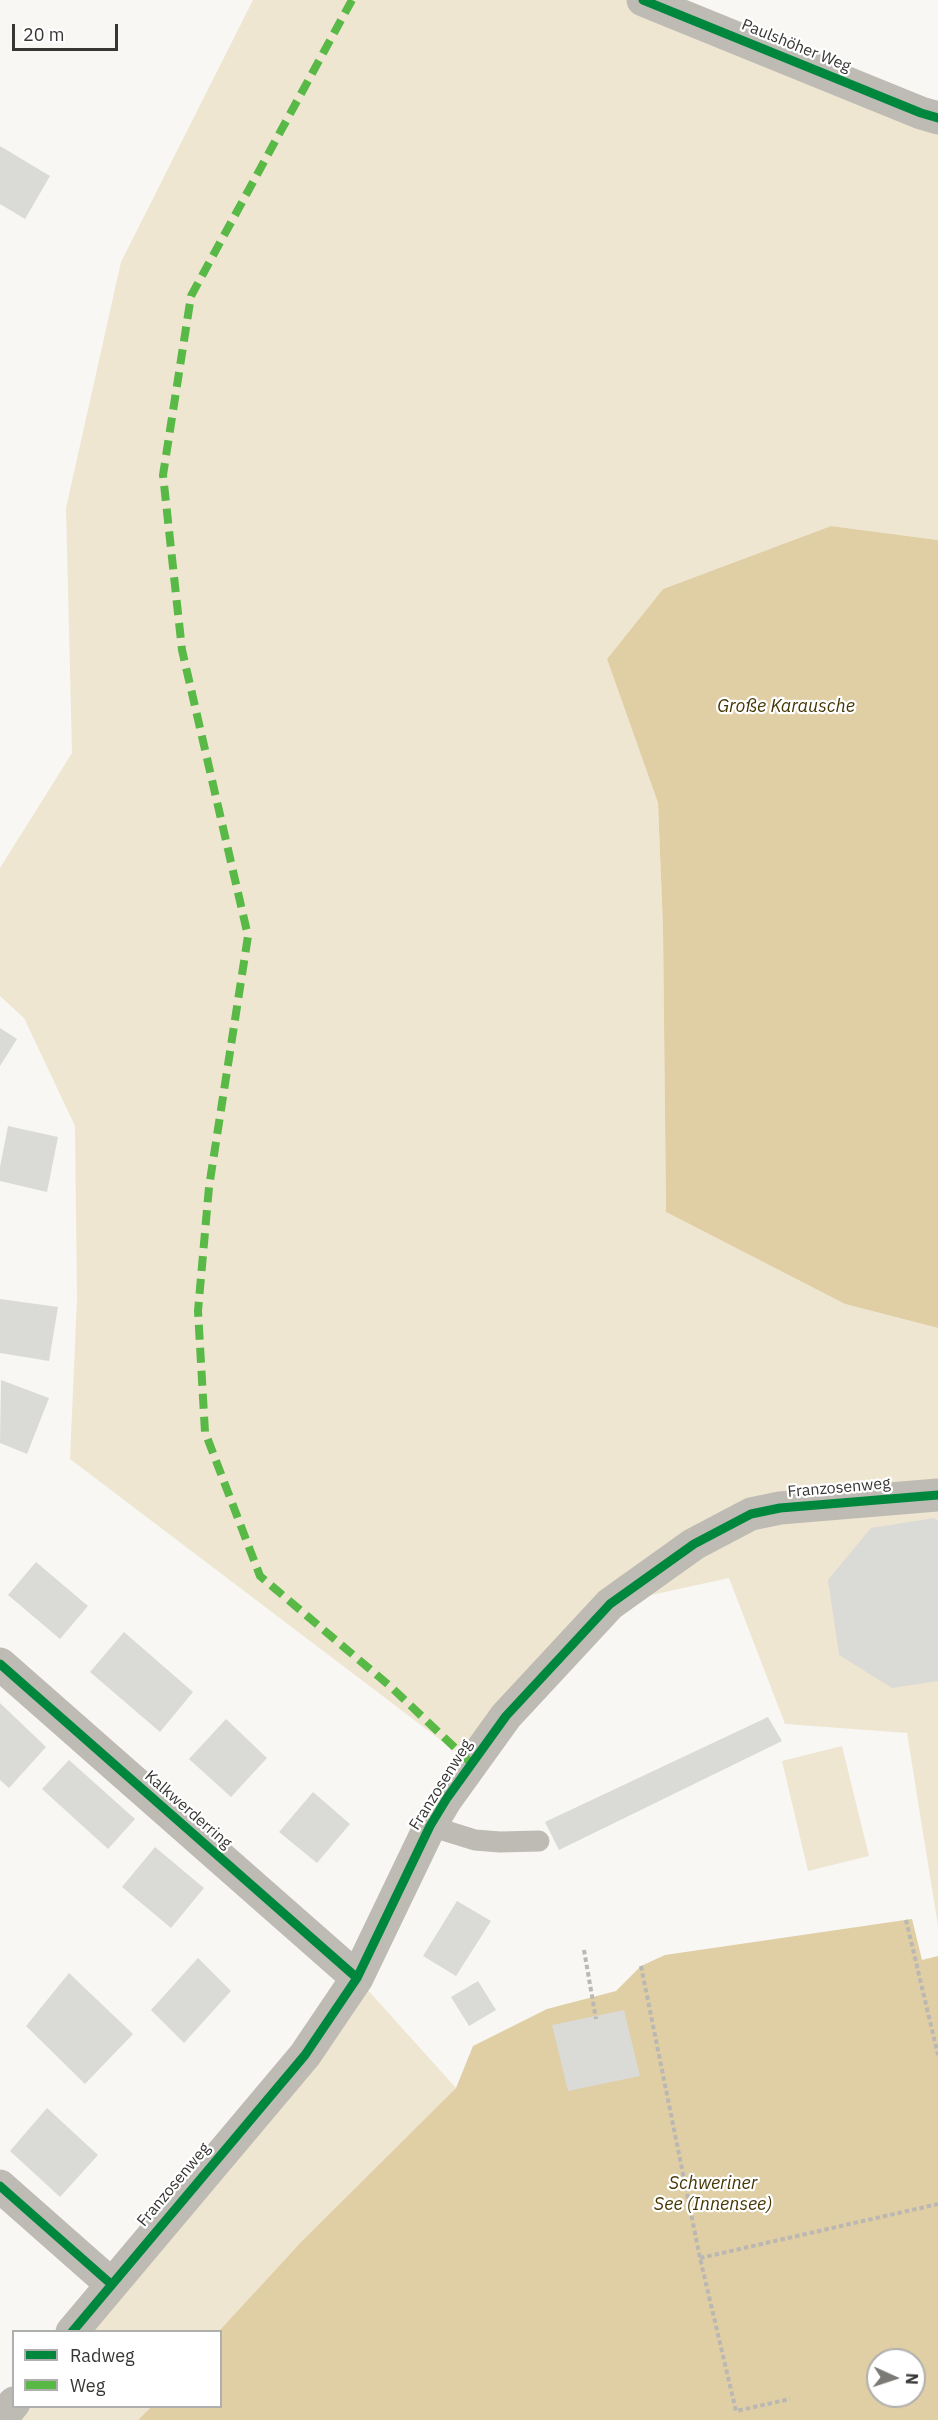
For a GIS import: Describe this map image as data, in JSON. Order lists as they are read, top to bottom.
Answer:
{
  "streets": {
    "street": ["Paulshöher Weg", "Franzosenweg", "Kalkwerderring"]
  },
  "crossings": [
    ["Franzosenweg", "Kalkwerderring"]
  ],
  "water": ["Große Karausche", "Schweriner See (Innensee)"],
  "legend": ["Radweg", "Weg"],
  "scale_bar": "20 m",
  "north": "right"
}
